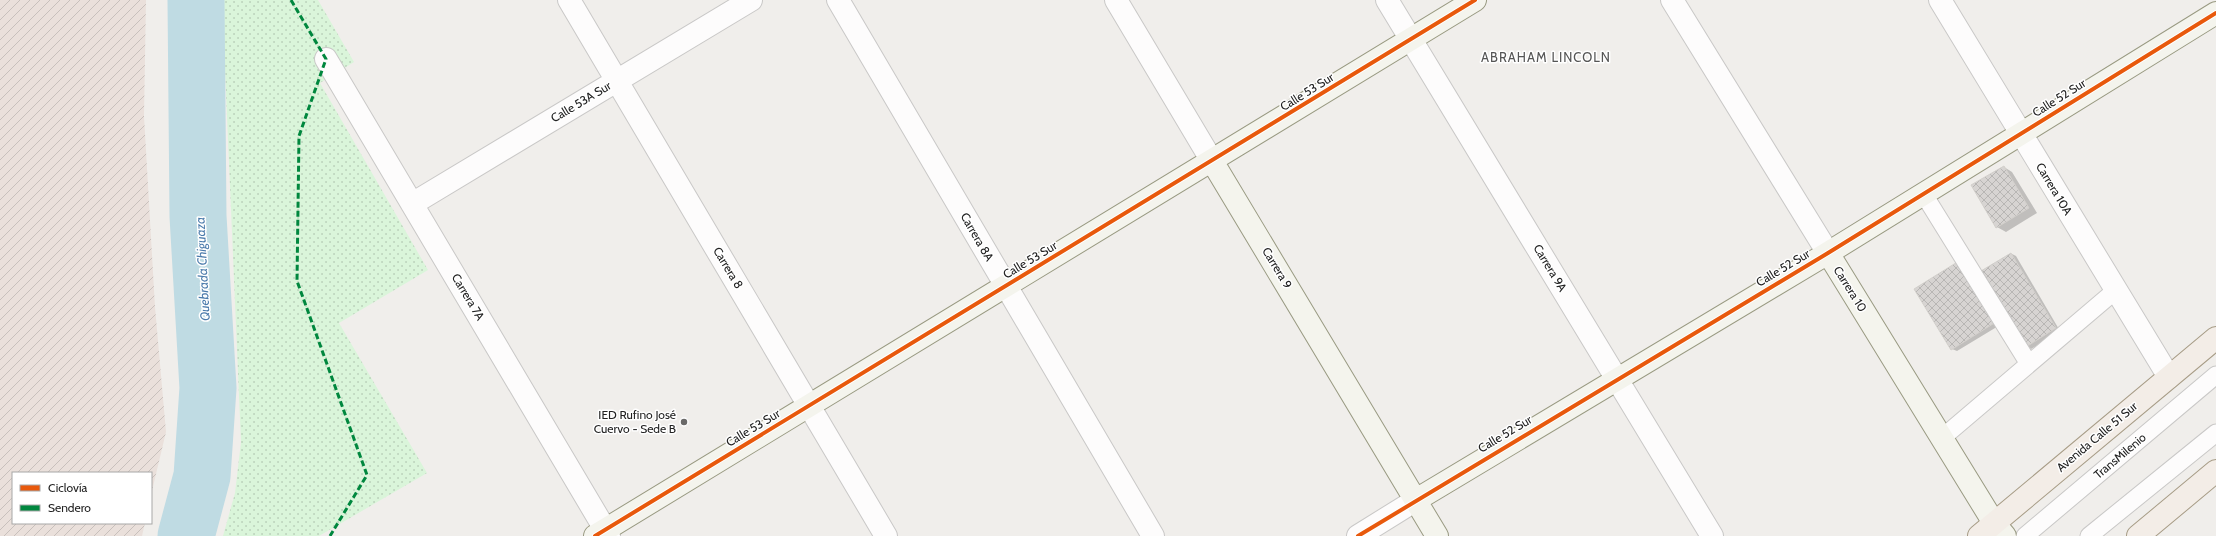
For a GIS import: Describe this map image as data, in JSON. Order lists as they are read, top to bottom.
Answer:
{
  "streets": {
    "main road": ["Avenida Calle 51 Sur"],
    "street": [
      "Calle 53 Sur",
      "Calle 52 Sur",
      "Calle 53A Sur",
      "Carrera 10A",
      "Carrera 8A",
      "Carrera 8",
      "Carrera 9",
      "Carrera 9A",
      "Carrera 10",
      "Carrera 7A"
    ],
    "lane": ["TransMilenio"]
  },
  "crossings": [
    ["Calle 53 Sur", "Carrera 8A"],
    ["Calle 53 Sur", "Carrera 8"],
    ["Calle 53 Sur", "Carrera 9"],
    ["Calle 53 Sur", "Carrera 9A"],
    ["Calle 53 Sur", "Carrera 7A"],
    ["Calle 52 Sur", "Carrera 10A"],
    ["Calle 52 Sur", "Carrera 9"],
    ["Calle 52 Sur", "Carrera 9A"],
    ["Calle 52 Sur", "Carrera 10"],
    ["Calle 53A Sur", "Carrera 8"],
    ["Calle 53A Sur", "Carrera 7A"],
    ["Carrera 10A", "Avenida Calle 51 Sur"],
    ["Carrera 10", "Avenida Calle 51 Sur"]
  ],
  "districts": ["ABRAHAM LINCOLN"],
  "water": ["Quebrada Chiguaza"],
  "places": ["IED Rufino José Cuervo - Sede B"],
  "legend": ["Ciclovía", "Sendero"]
}
